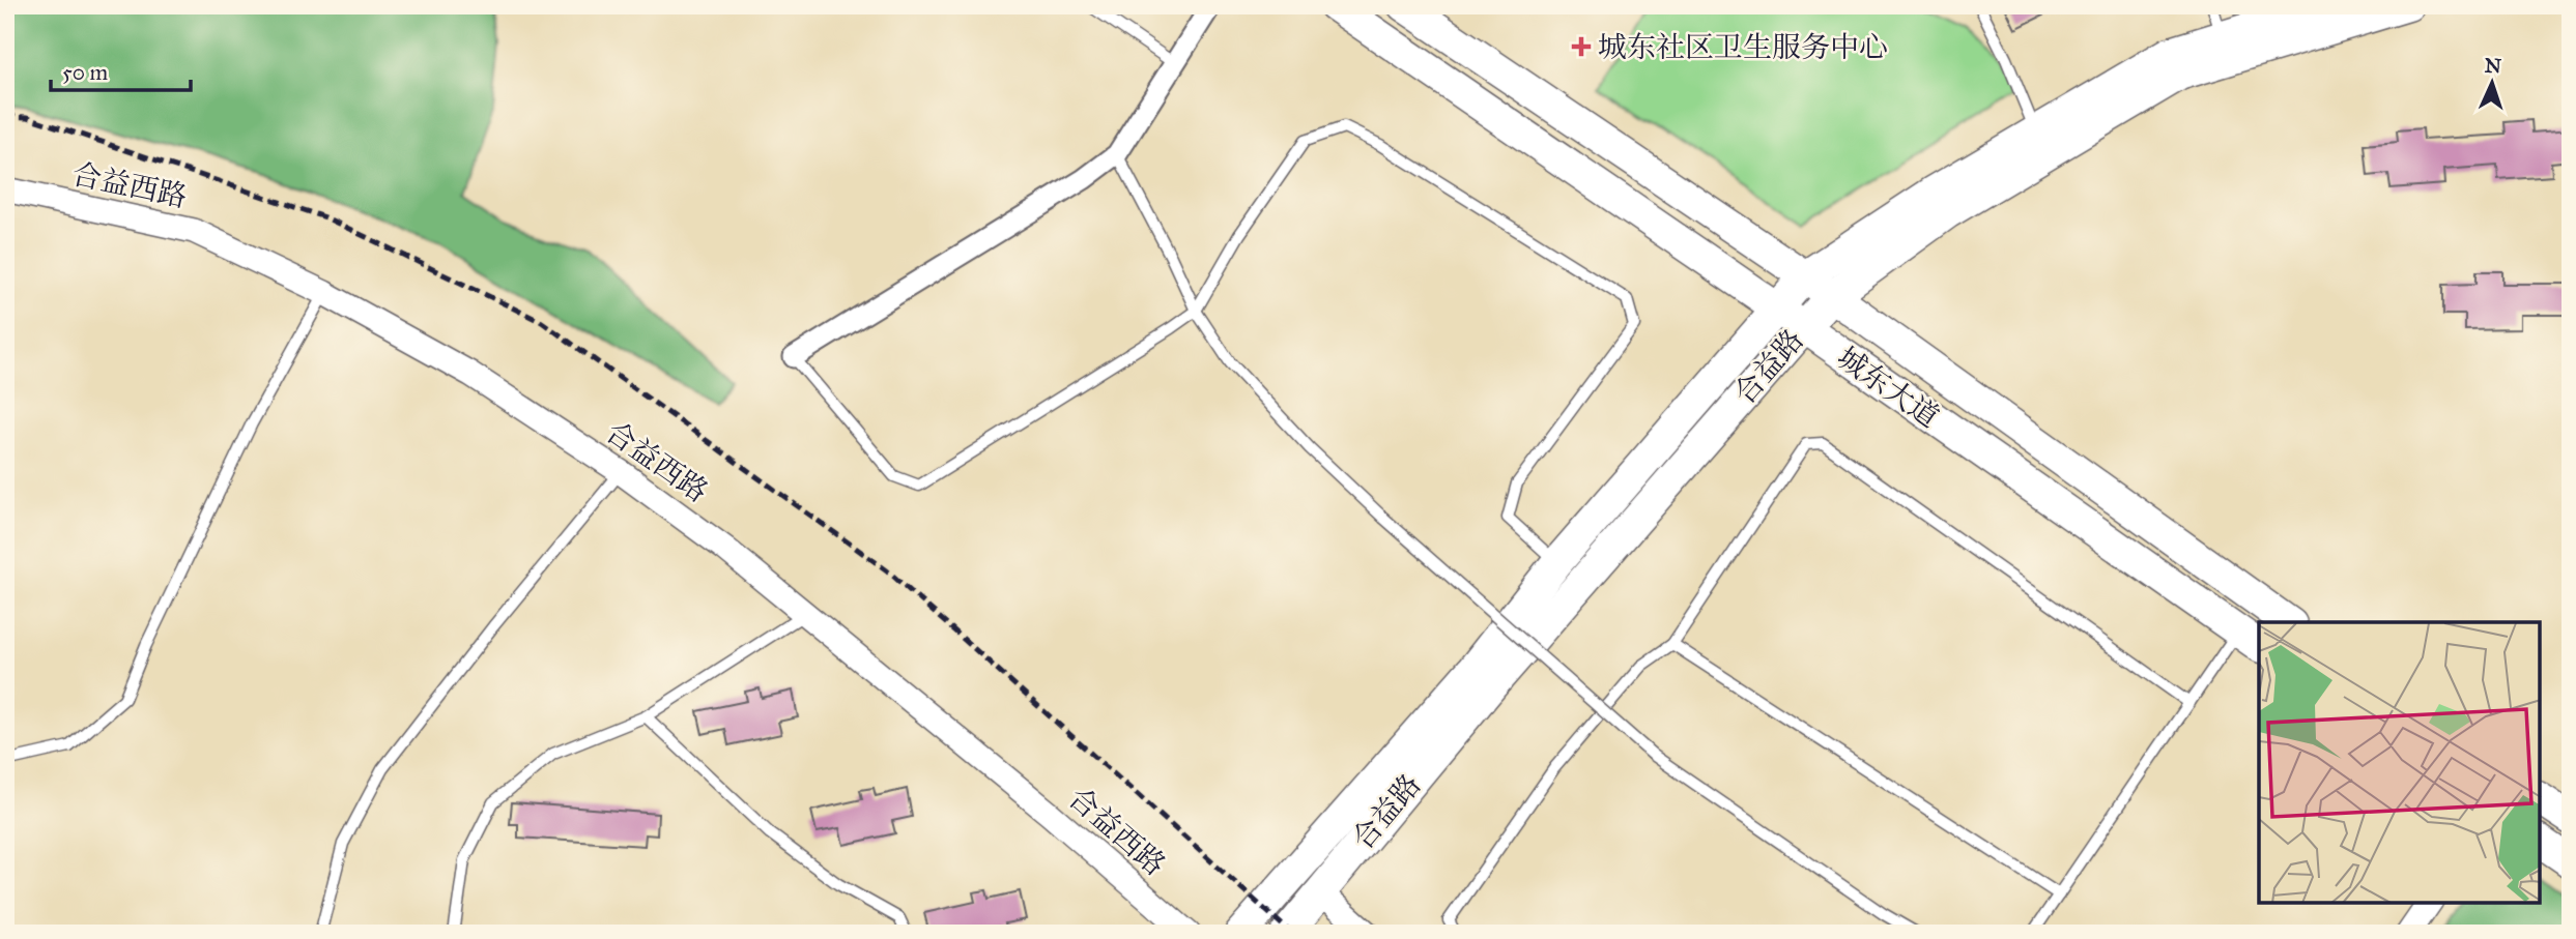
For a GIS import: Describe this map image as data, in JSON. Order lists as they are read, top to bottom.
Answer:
{
  "streets": {
    "main road": ["合益路", "城东大道"],
    "street": ["合益西路"]
  },
  "crossings": [
    ["合益路", "城东大道"]
  ],
  "places": {
    "health": ["城东社区卫生服务中心"]
  },
  "scale_bar": "50 m",
  "north": "top"
}
